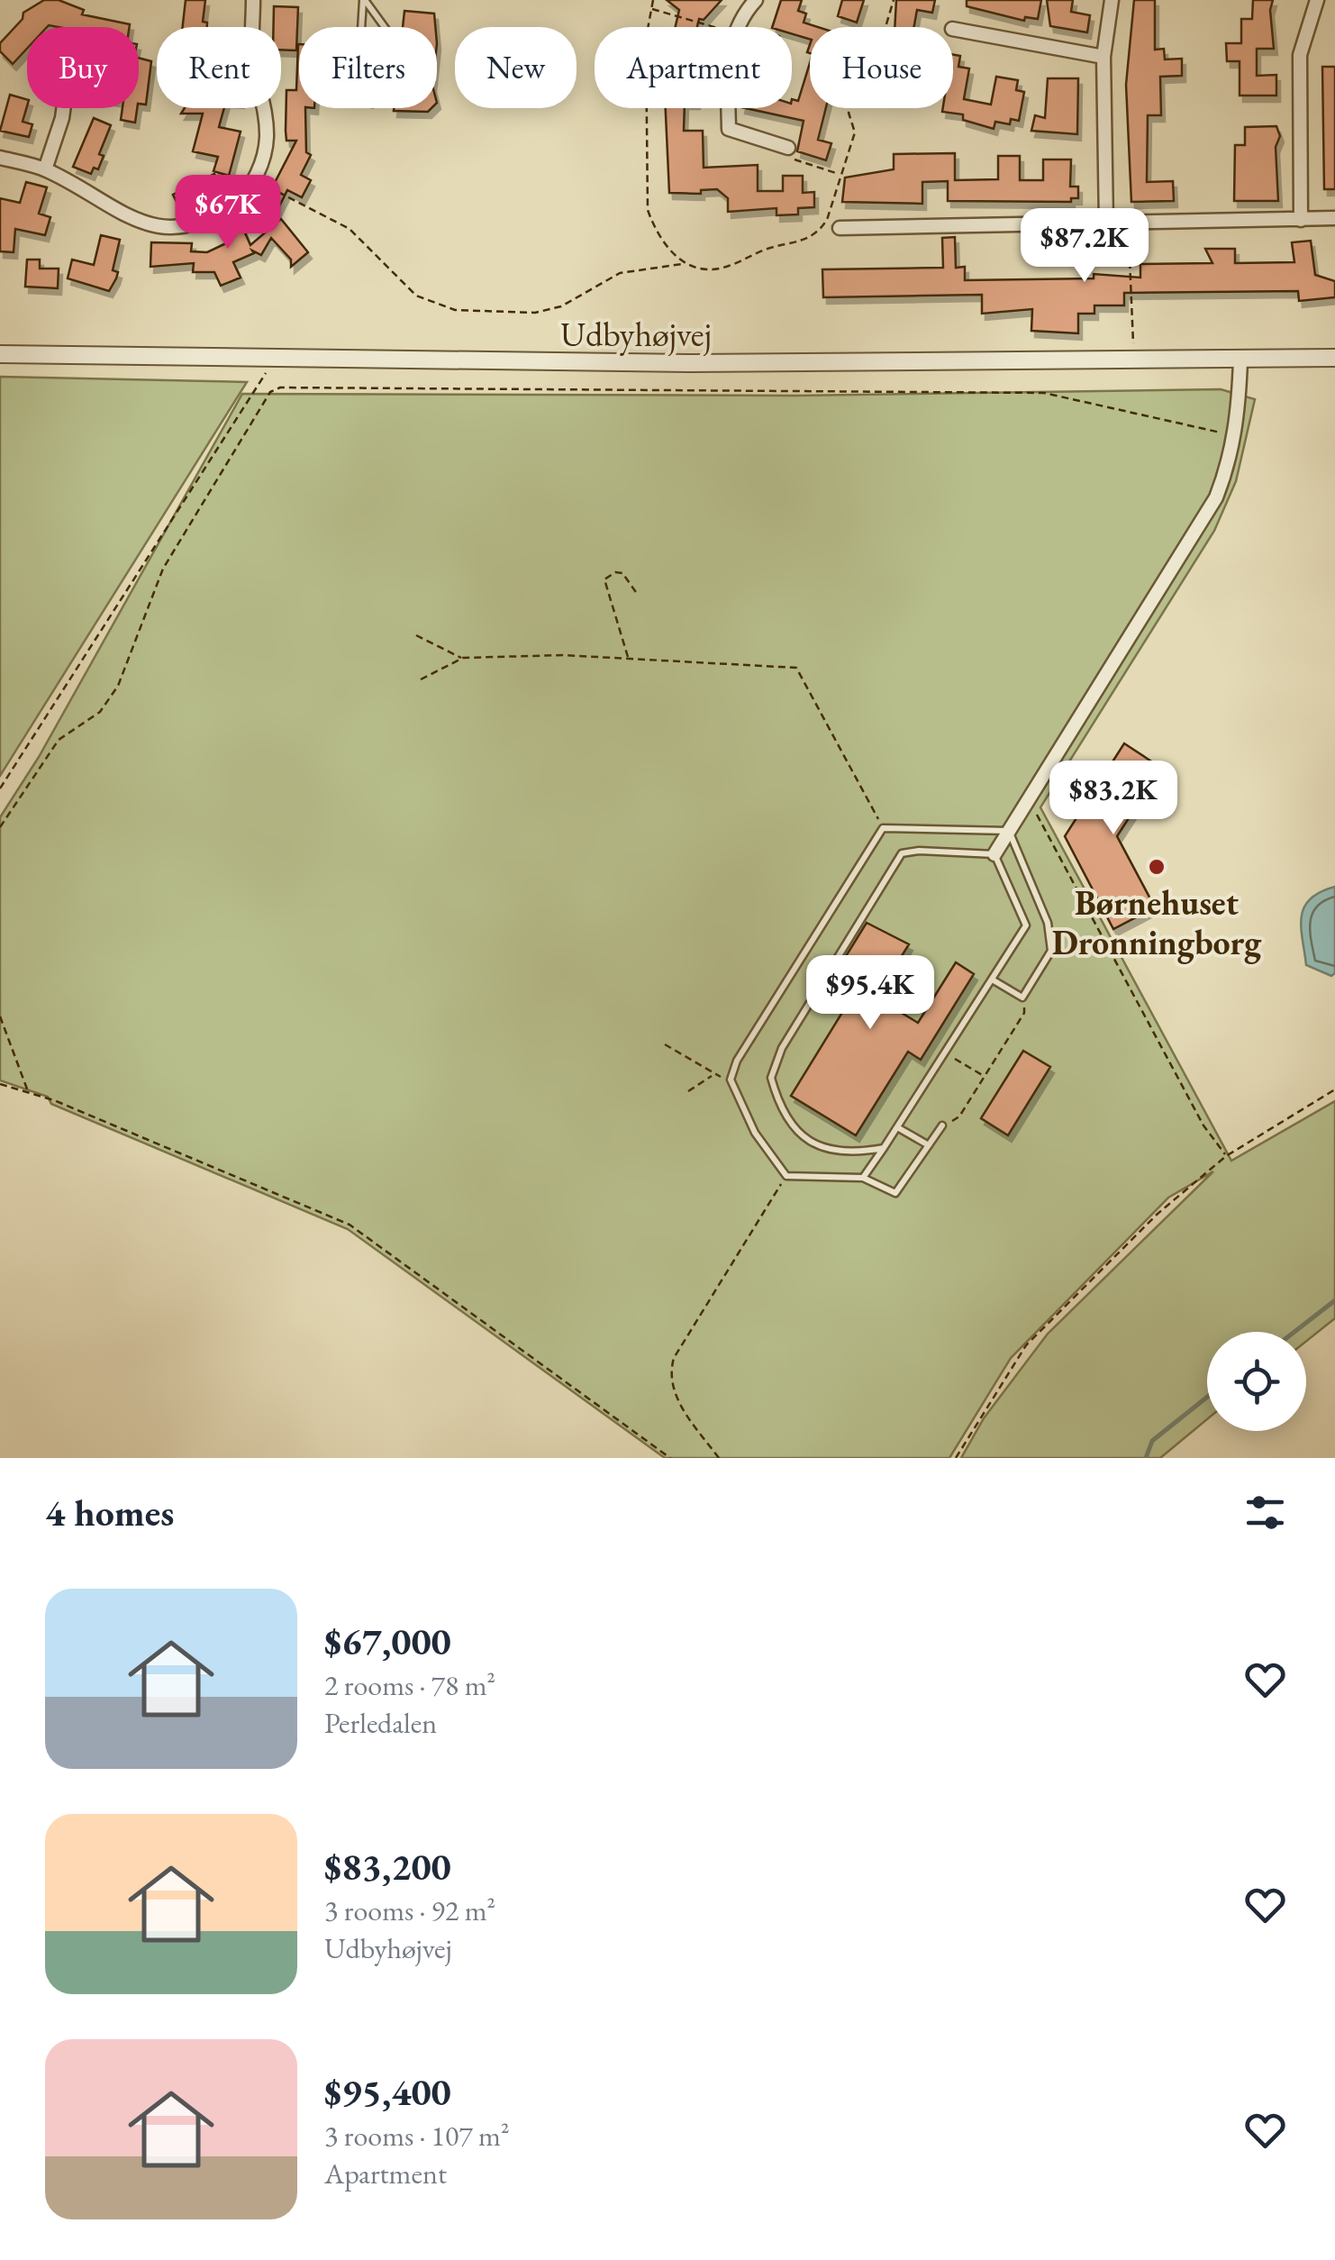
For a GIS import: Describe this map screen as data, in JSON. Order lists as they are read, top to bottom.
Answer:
{
  "streets": {
    "street": ["Udbyhøjvej"]
  },
  "places": ["Børnehuset Dronningborg"],
  "page": {
    "chip": [
      "Buy",
      "Rent",
      "Filters",
      "New",
      "Apartment",
      "House"
    ],
    "price": [
      "$67K",
      "$87.2K",
      "$83.2K",
      "$95.4K"
    ],
    "heading": "4 homes",
    "list": [
      {
        "name": "$67,000",
        "note": "2 rooms · 78 m² · Perledalen"
      },
      {
        "name": "$83,200",
        "note": "3 rooms · 92 m² · Udbyhøjvej"
      },
      {
        "name": "$95,400",
        "note": "3 rooms · 107 m² · Apartment"
      }
    ]
  }
}
